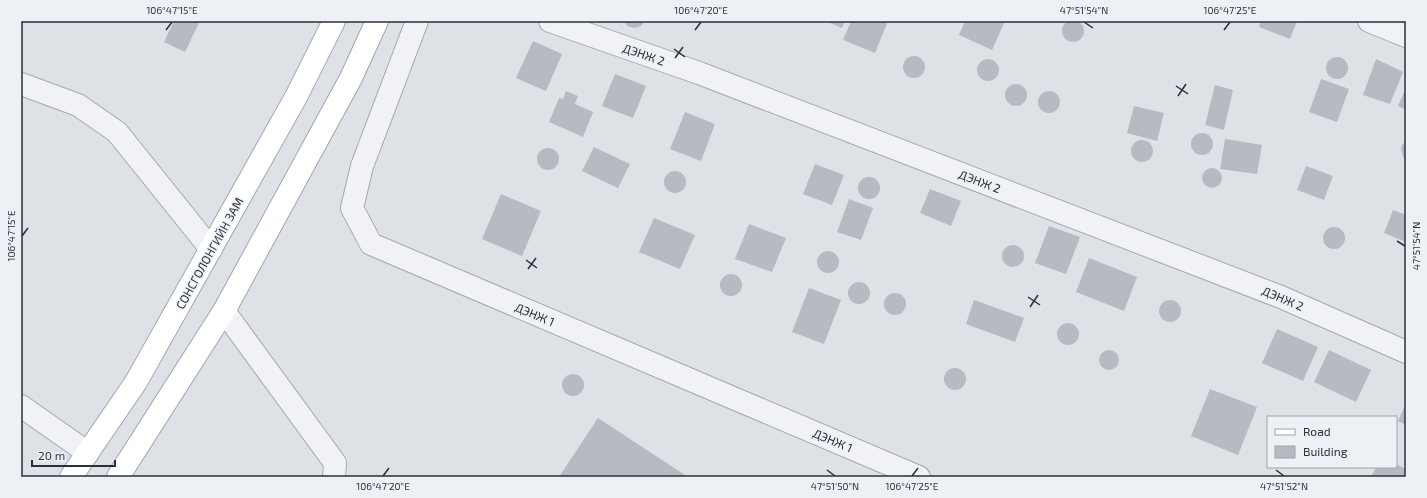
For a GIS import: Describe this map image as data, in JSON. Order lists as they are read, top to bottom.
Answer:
{
  "streets": {
    "main road": ["СОНСГОЛОНГИЙН ЗАМ"],
    "street": ["ДЭНЖ 2", "ДЭНЖ 1"]
  },
  "legend": ["Road", "Building"],
  "scale_bar": "20 m",
  "coordinates": [
    "106°47'15\"E",
    "106°47'20\"E",
    "47°51'54\"N",
    "106°47'25\"E",
    "47°51'50\"N",
    "47°51'52\"N"
  ]
}
